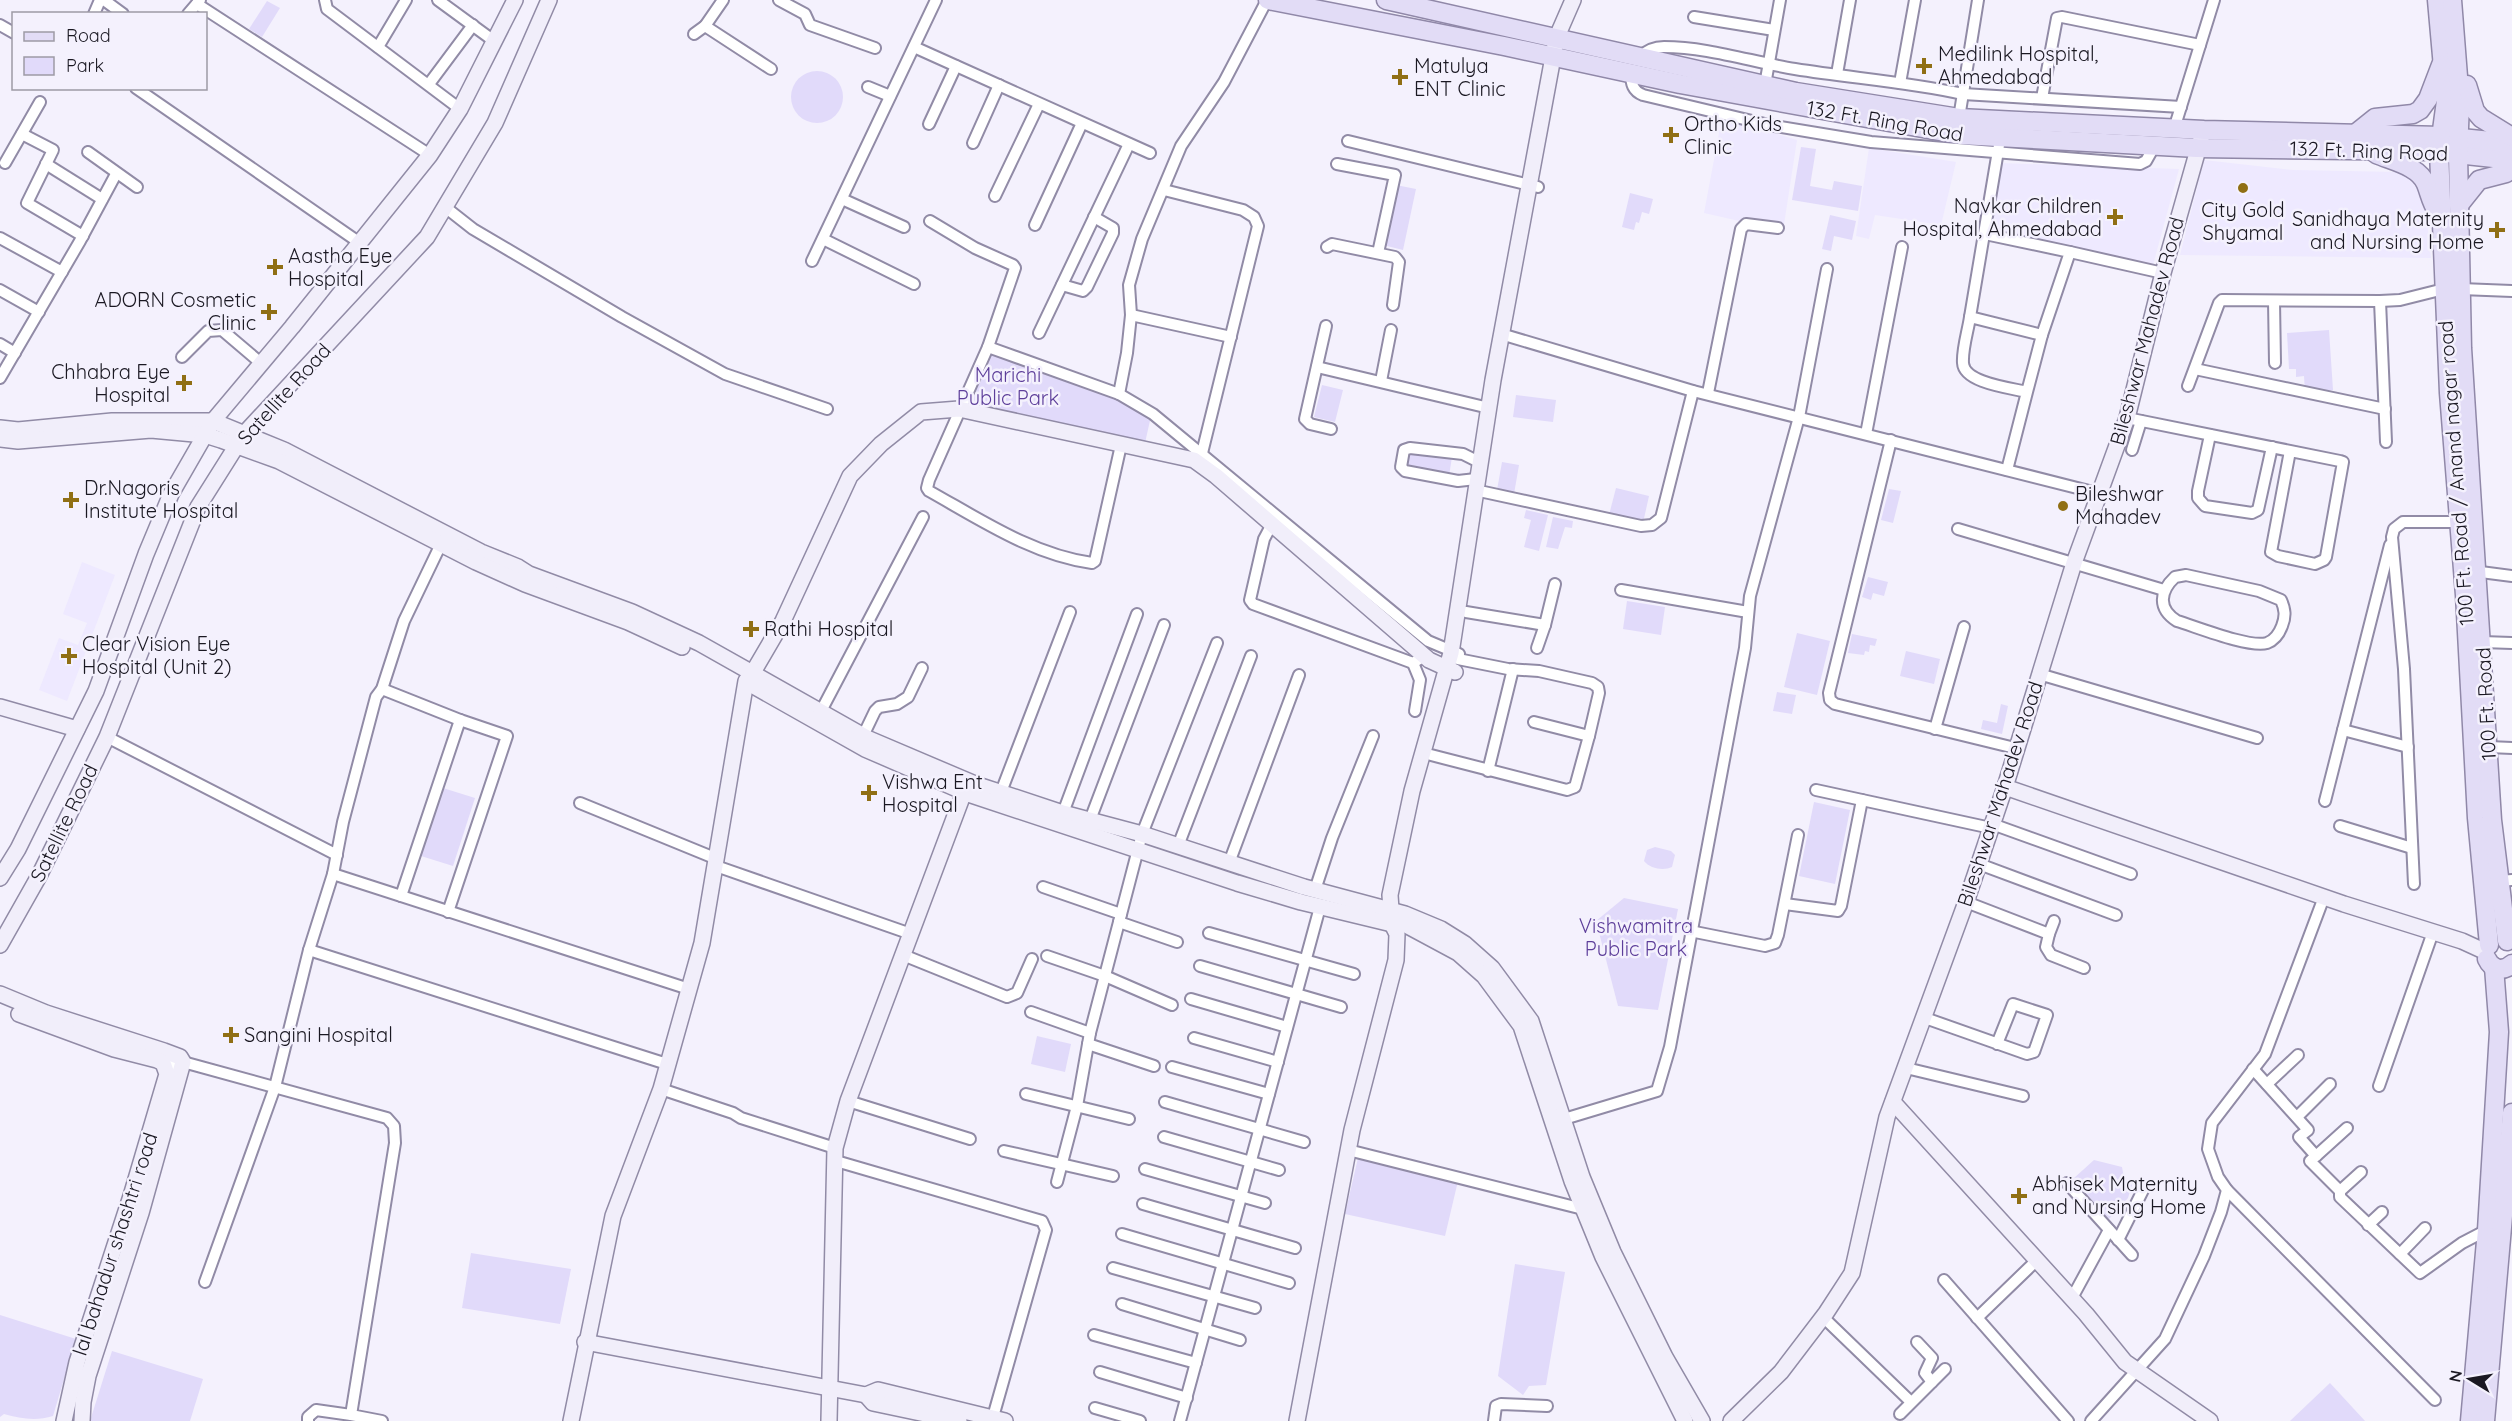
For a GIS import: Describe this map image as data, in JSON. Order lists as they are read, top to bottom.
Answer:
{
  "streets": {
    "main road": ["132 Ft. Ring Road", "100 Ft. Road / Anand nagar road", "100 Ft. Road"],
    "street": ["Bileshwar Mahadev Road", "Satellite Road", "lal bahadur shashtri road"]
  },
  "crossings": [
    ["132 Ft. Ring Road", "Bileshwar Mahadev Road"],
    ["132 Ft. Ring Road", "100 Ft. Road / Anand nagar road"],
    ["132 Ft. Ring Road", "100 Ft. Road"],
    ["100 Ft. Road / Anand nagar road", "100 Ft. Road"]
  ],
  "parks": ["Marichi Public Park", "Vishwamitra Public Park"],
  "places": {
    "health": [
      "Medilink Hospital, Ahmedabad",
      "Matulya ENT Clinic",
      "Ortho Kids Clinic",
      "Navkar Children Hospital, Ahmedabad",
      "Sanidhaya Maternity and Nursing Home",
      "Aastha Eye Hospital",
      "ADORN Cosmetic Clinic",
      "Chhabra Eye Hospital",
      "Dr.Nagoris Institute Hospital",
      "Rathi Hospital",
      "Clear Vision Eye Hospital (Unit 2)",
      "Vishwa Ent Hospital",
      "Sangini Hospital",
      "Abhisek Maternity and Nursing Home"
    ],
    "other": ["City Gold Shyamal", "Bileshwar Mahadev"]
  },
  "legend": ["Road", "Park"],
  "north": "left"
}
